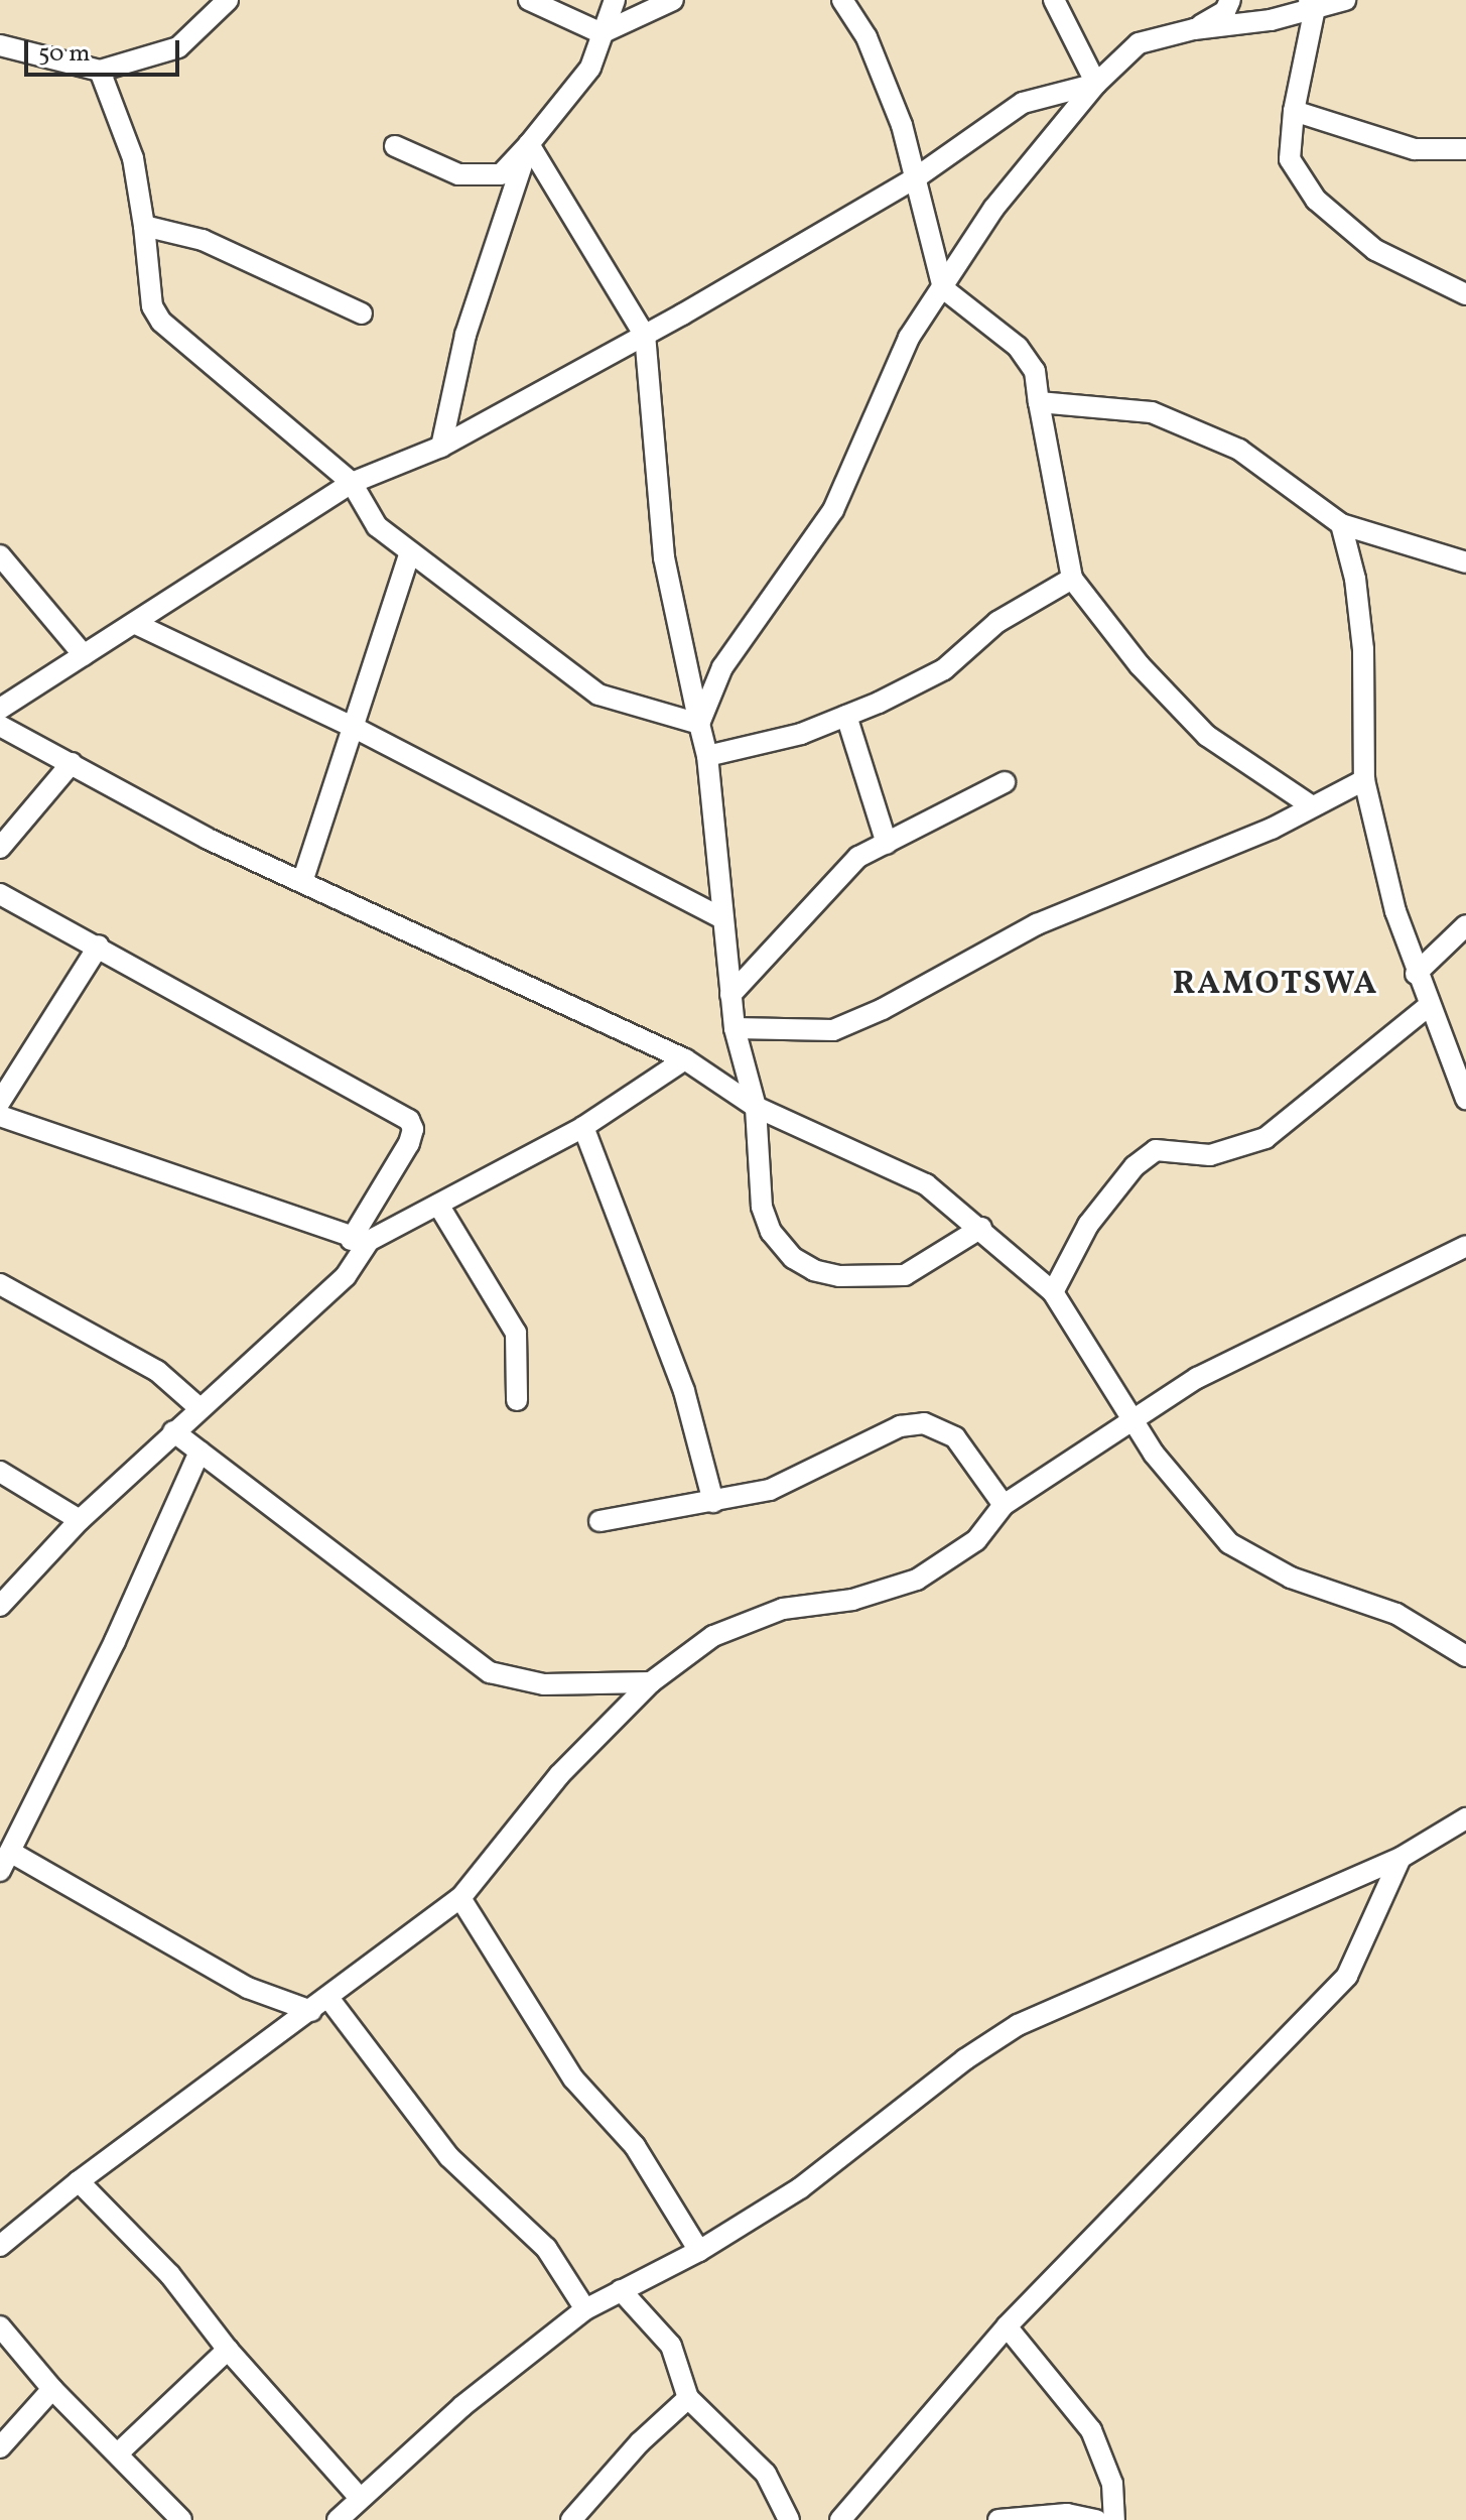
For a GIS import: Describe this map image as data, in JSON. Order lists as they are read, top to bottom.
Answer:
{
  "districts": ["RAMOTSWA"],
  "scale_bar": "50 m"
}
